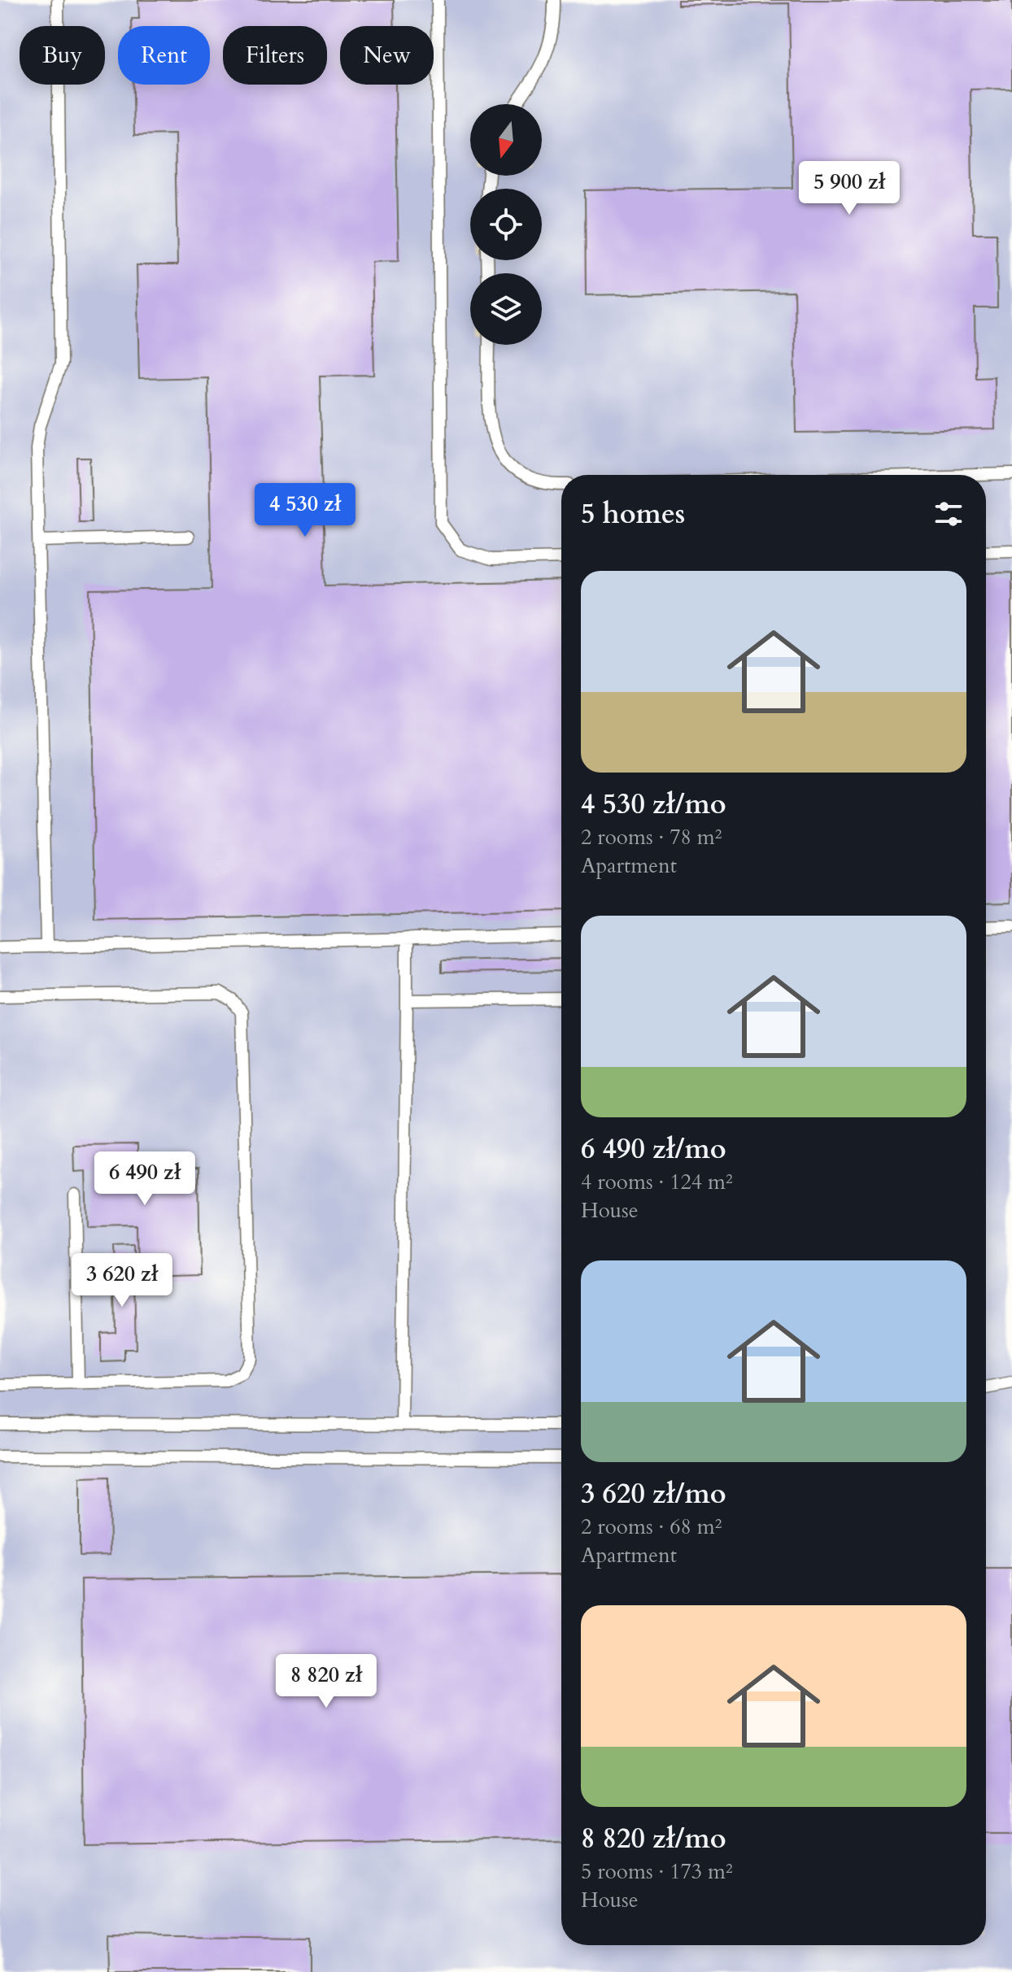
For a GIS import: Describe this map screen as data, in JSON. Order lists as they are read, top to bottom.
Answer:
{
  "north": "bottom",
  "page": {
    "chip": [
      "Buy",
      "Rent",
      "Filters",
      "New"
    ],
    "price": [
      "5 900 zł",
      "4 530 zł",
      "6 490 zł",
      "3 620 zł",
      "8 820 zł"
    ],
    "heading": "5 homes",
    "list": [
      {
        "name": "4 530 zł/mo",
        "note": "2 rooms · 78 m² · Apartment"
      },
      {
        "name": "6 490 zł/mo",
        "note": "4 rooms · 124 m² · House"
      },
      {
        "name": "3 620 zł/mo",
        "note": "2 rooms · 68 m² · Apartment"
      },
      {
        "name": "8 820 zł/mo",
        "note": "5 rooms · 173 m² · House"
      }
    ]
  }
}
